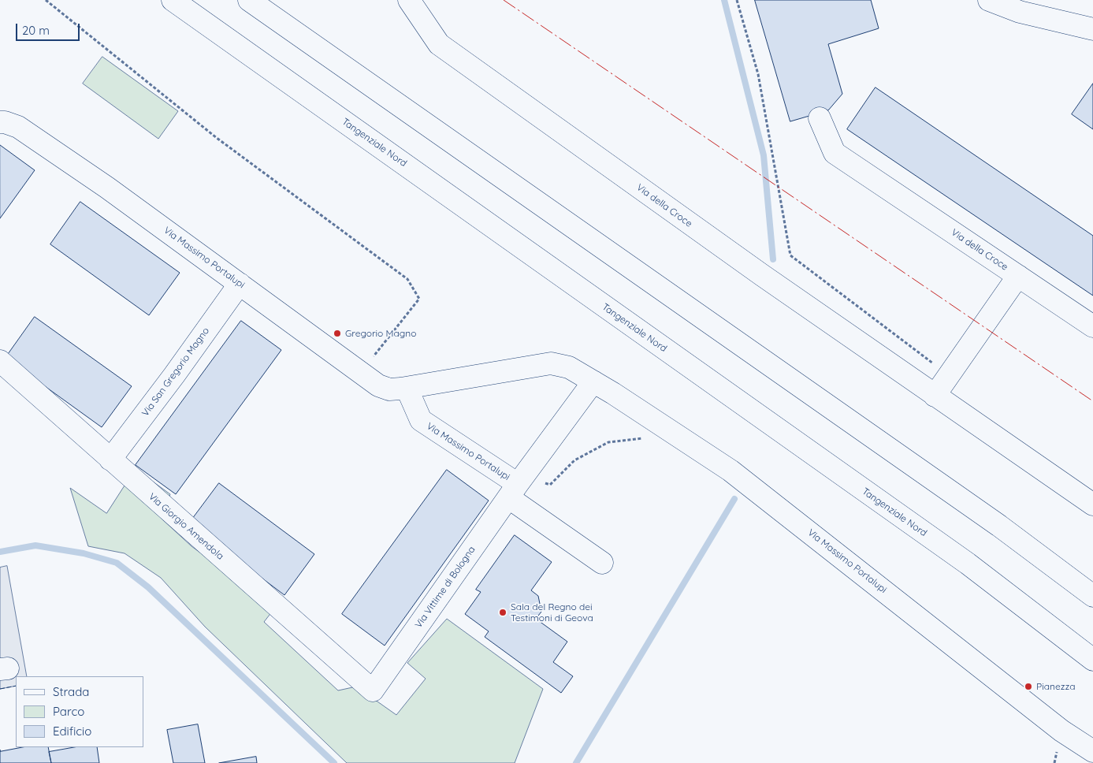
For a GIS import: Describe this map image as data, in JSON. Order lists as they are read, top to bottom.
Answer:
{
  "streets": {
    "main road": [
      "Tangenziale Nord",
      "Via della Croce",
      "Via Massimo Portalupi",
      "Via San Gregorio Magno",
      "Via Giorgio Amendola",
      "Via Vittime di Bologna"
    ]
  },
  "crossings": [
    ["Via Massimo Portalupi", "Via San Gregorio Magno"],
    ["Via Massimo Portalupi", "Via Vittime di Bologna"],
    ["Via San Gregorio Magno", "Via Giorgio Amendola"],
    ["Via Giorgio Amendola", "Via Vittime di Bologna"]
  ],
  "places": ["Gregorio Magno", "Sala del Regno dei Testimoni di Geova", "Pianezza"],
  "legend": ["Strada", "Parco", "Edificio"],
  "scale_bar": "20 m"
}
